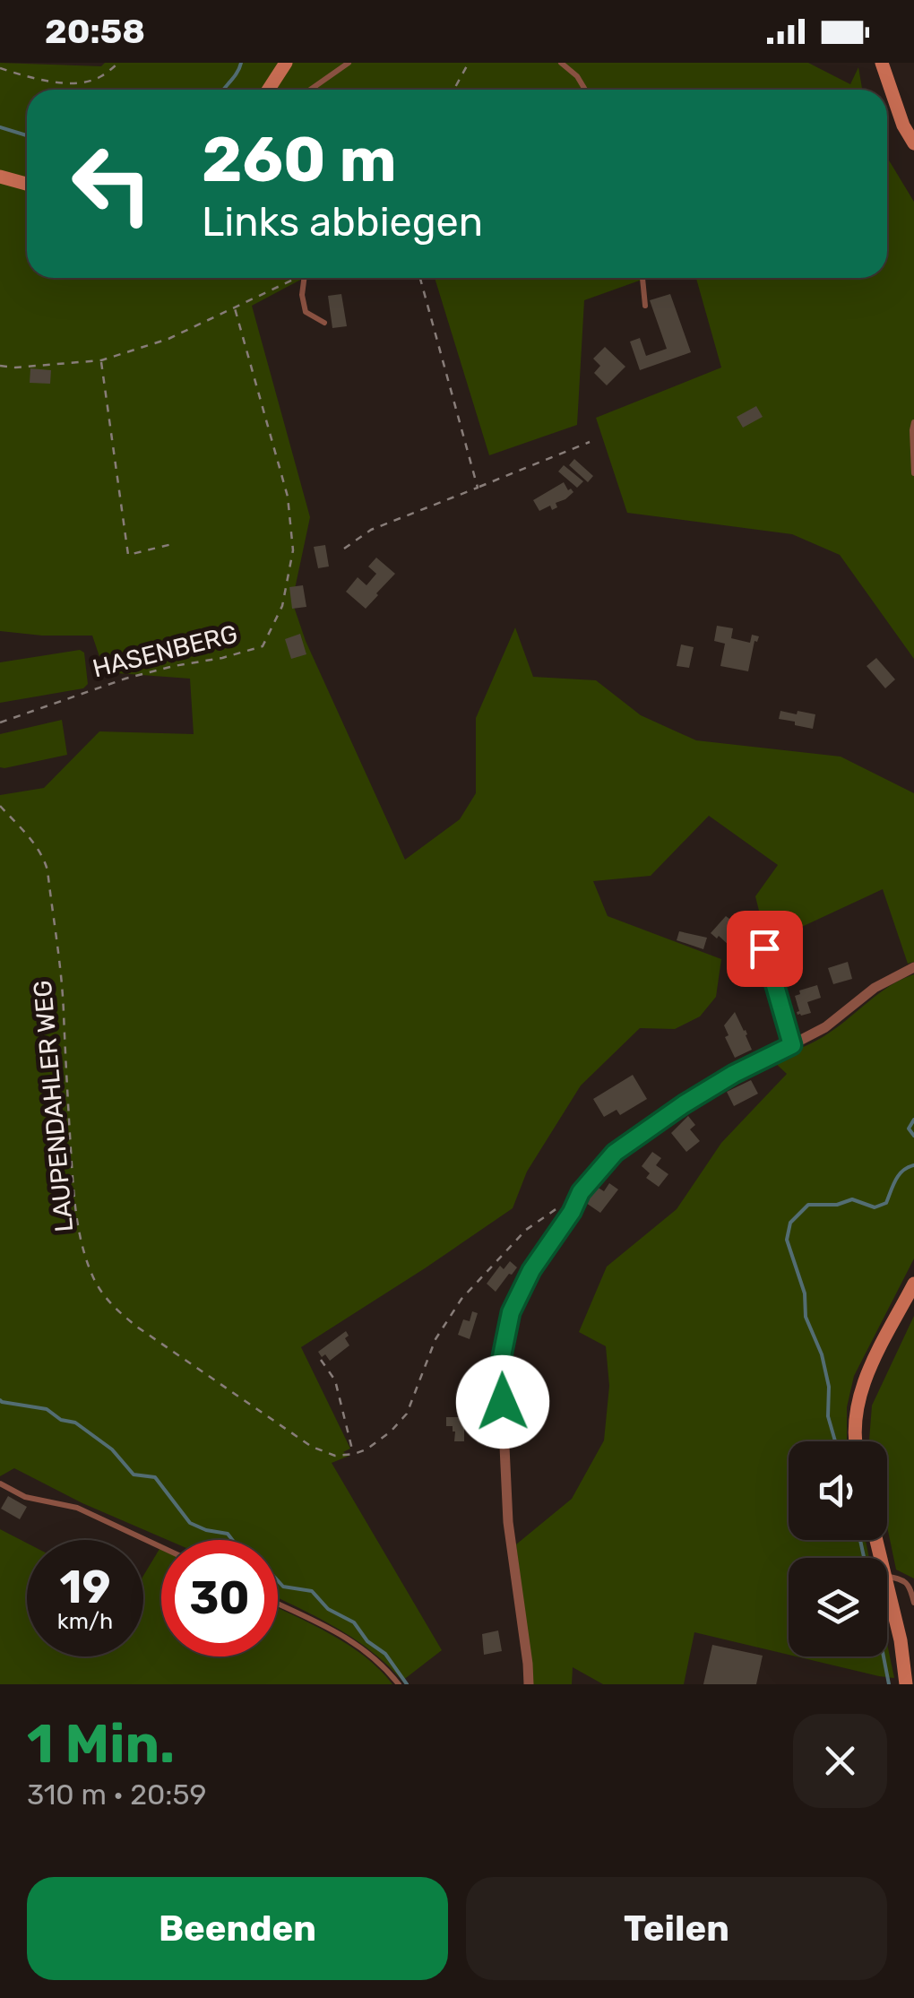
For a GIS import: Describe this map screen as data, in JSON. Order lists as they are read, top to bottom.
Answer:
{
  "streets": {
    "path": ["HASENBERG", "LAUPENDAHLER WEG"]
  },
  "page": {
    "status": "20:58",
    "turn": ["260 m", "Links abbiegen"],
    "speed": "19 km/h",
    "limit": "30",
    "heading": ["1 Min.", "310 m · 20:59"],
    "buttons": ["Beenden", "Teilen"]
  }
}
